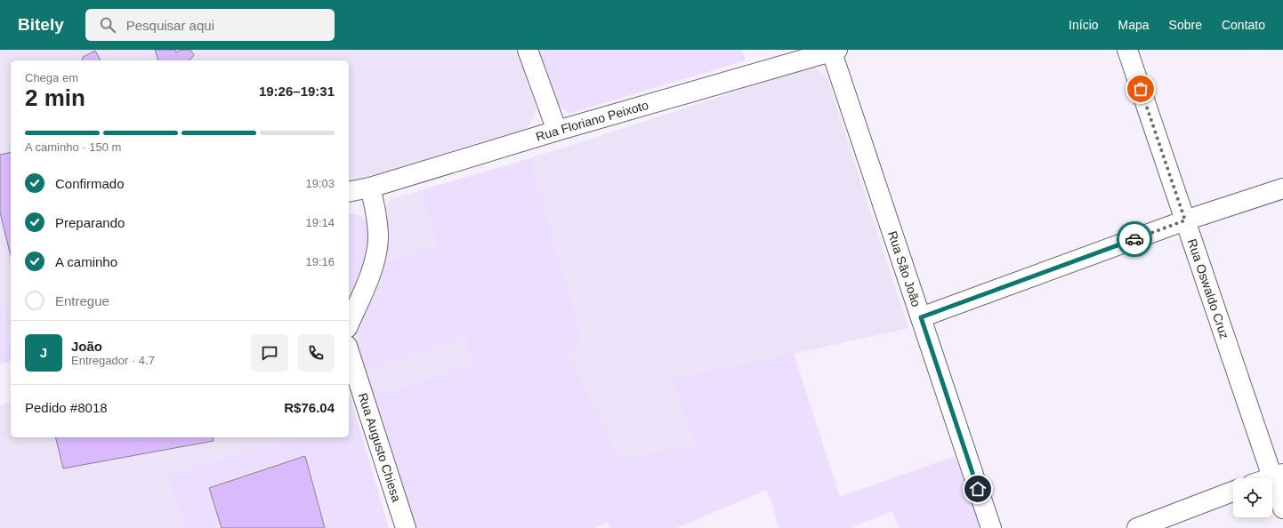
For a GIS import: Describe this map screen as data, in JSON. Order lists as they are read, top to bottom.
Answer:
{
  "streets": {
    "street": [
      "Rua Floriano Peixoto",
      "Rua São João",
      "Rua Oswaldo Cruz",
      "Rua Augusto Chiesa"
    ]
  },
  "crossings": [
    ["Rua Floriano Peixoto", "Rua São João"]
  ],
  "page": {
    "header": "Bitely",
    "search": "Pesquisar aqui",
    "nav": [
      "Início",
      "Mapa",
      "Sobre",
      "Contato"
    ],
    "heading": ["2 min", "Chega em", "19:26–19:31"],
    "panel": [
      "João",
      "Entregador · 4.7",
      "Pedido #8018",
      "R$76.04"
    ],
    "bar": "A caminho · 150 m",
    "list": [
      ["Confirmado", "19:03"],
      ["Preparando", "19:14"],
      ["A caminho", "19:16"],
      "Entregue"
    ],
    "round": "J"
  }
}
